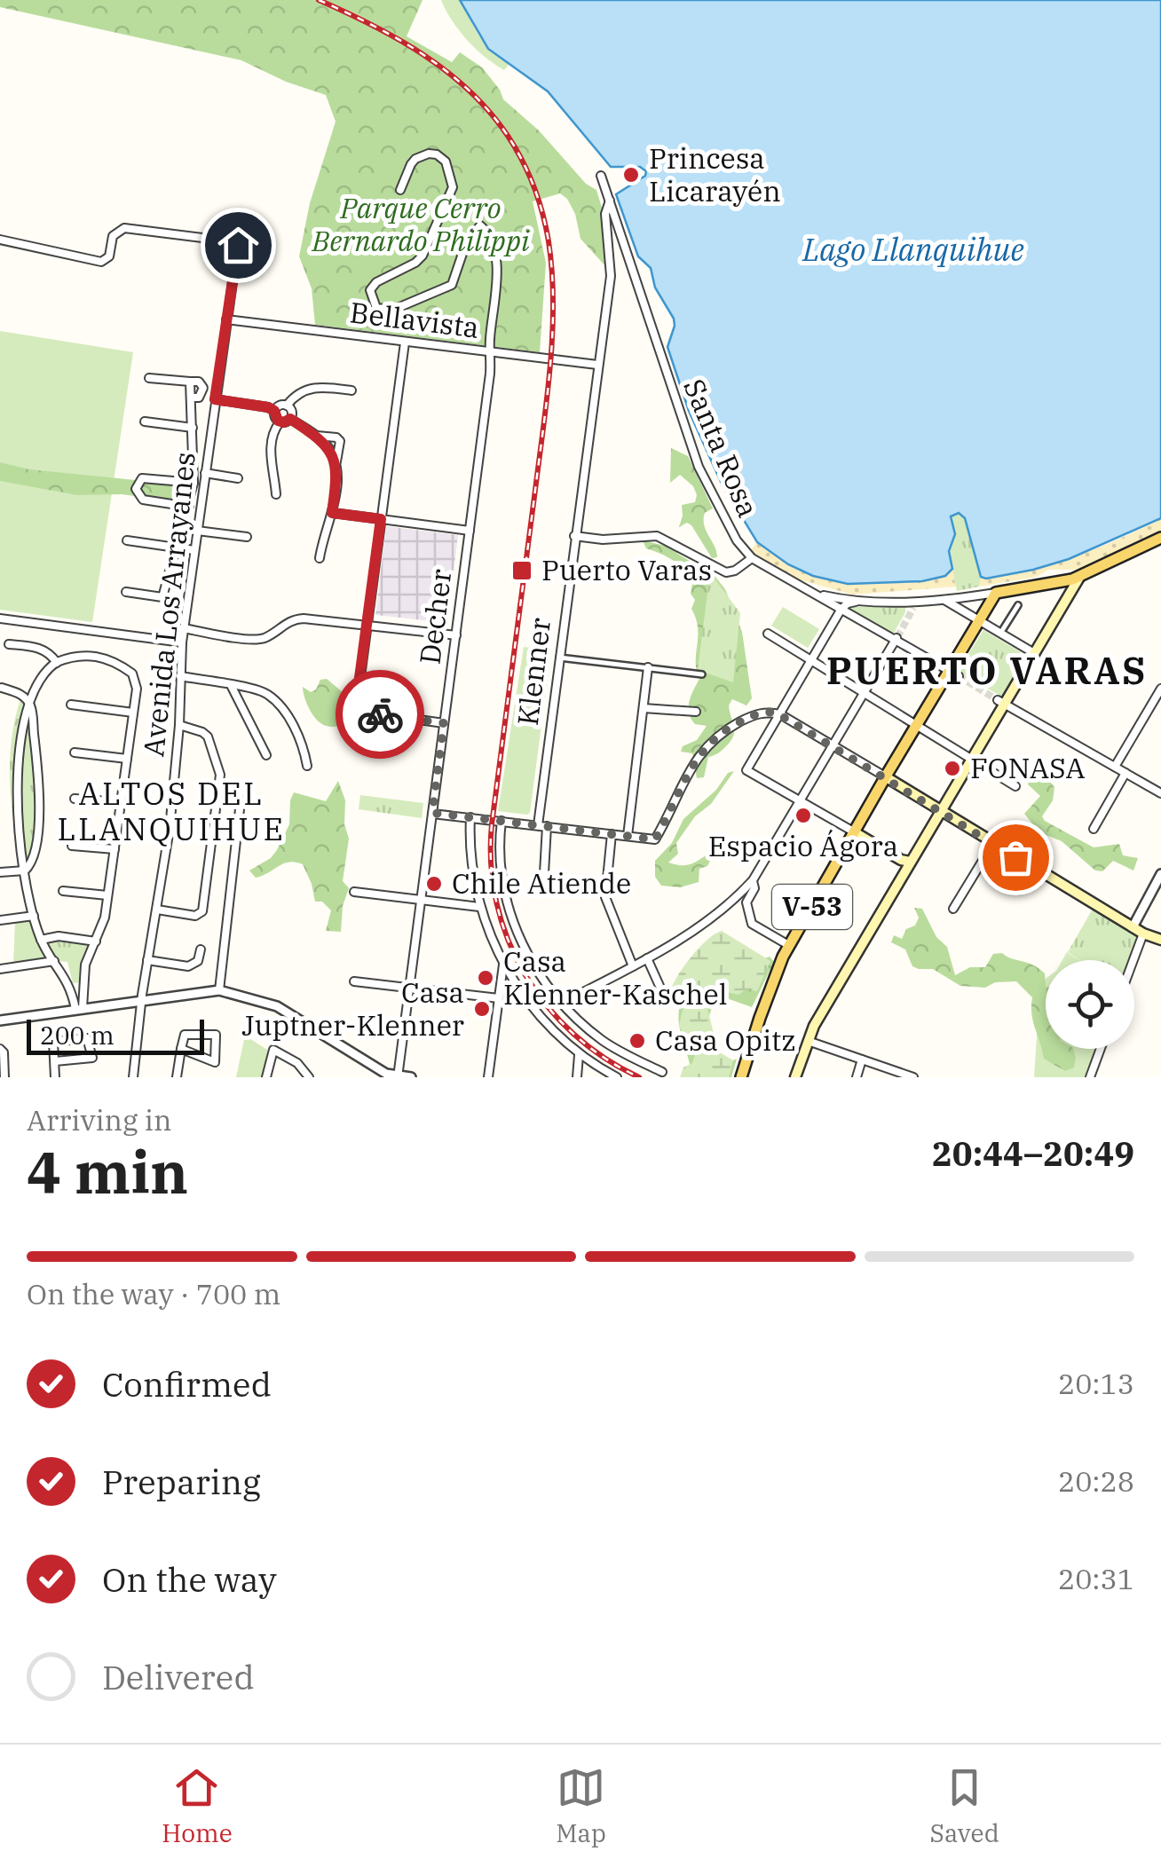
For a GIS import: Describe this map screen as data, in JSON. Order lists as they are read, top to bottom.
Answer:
{
  "streets": {
    "main road": ["V-53"],
    "street": [
      "Bellavista",
      "Santa Rosa",
      "Avenida Los Arrayanes",
      "Decher",
      "Klenner"
    ]
  },
  "crossings": [
    ["Bellavista", "Avenida Los Arrayanes"],
    ["Bellavista", "Decher"],
    ["Bellavista", "Klenner"],
    ["Santa Rosa", "Klenner"]
  ],
  "districts": ["PUERTO VARAS", "ALTOS DEL LLANQUIHUE"],
  "water": ["Lago Llanquihue"],
  "parks": ["Parque Cerro Bernardo Philippi"],
  "places": {
    "other": [
      "Princesa Licarayén",
      "FONASA",
      "Espacio Ágora",
      "Chile Atiende",
      "Casa Klenner-Kaschel",
      "Casa Juptner-Klenner",
      "Casa Opitz"
    ],
    "transit": ["Puerto Varas"]
  },
  "scale_bar": "200 m",
  "page": {
    "scale": "200 m",
    "heading": ["4 min", "Arriving in", "20:44–20:49"],
    "bar": "On the way · 700 m",
    "list": [
      ["Confirmed", "20:13"],
      ["Preparing", "20:28"],
      ["On the way", "20:31"],
      "Delivered"
    ],
    "tabs": ["Home", "Map", "Saved"]
  }
}
